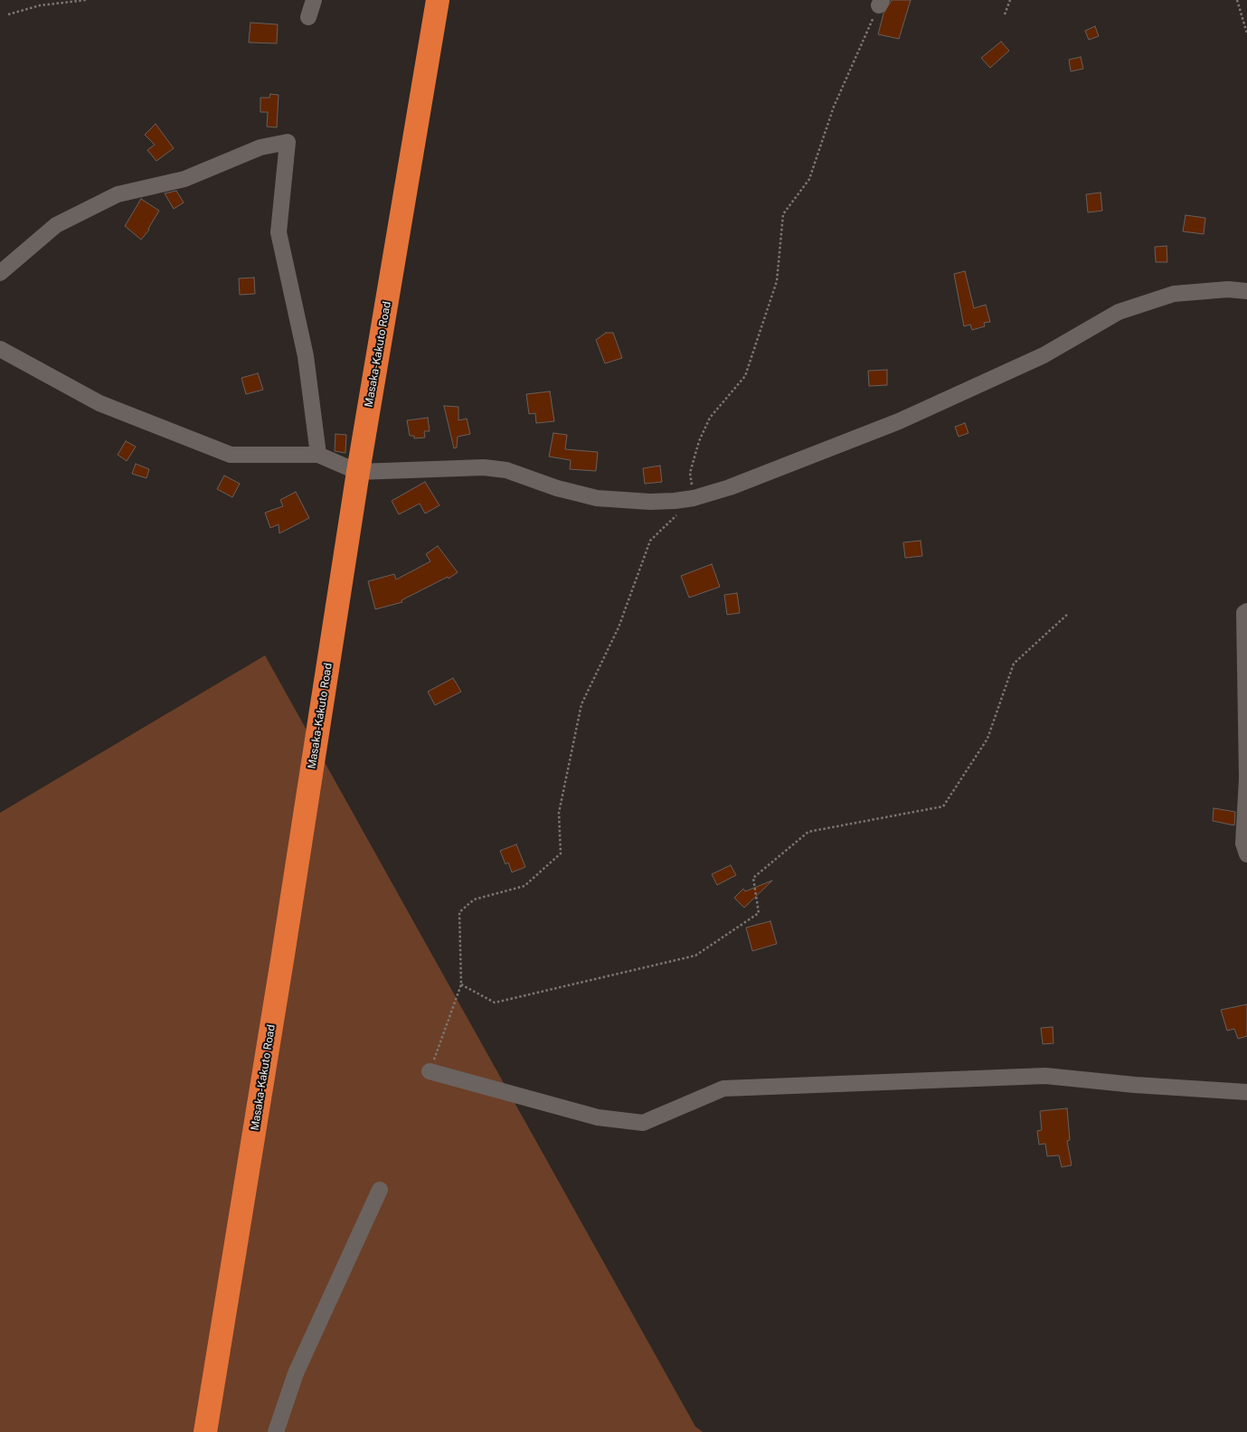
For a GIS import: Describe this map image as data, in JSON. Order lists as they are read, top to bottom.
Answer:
{
  "streets": {
    "highway": ["Masaka-Kakuto Road"]
  }
}
